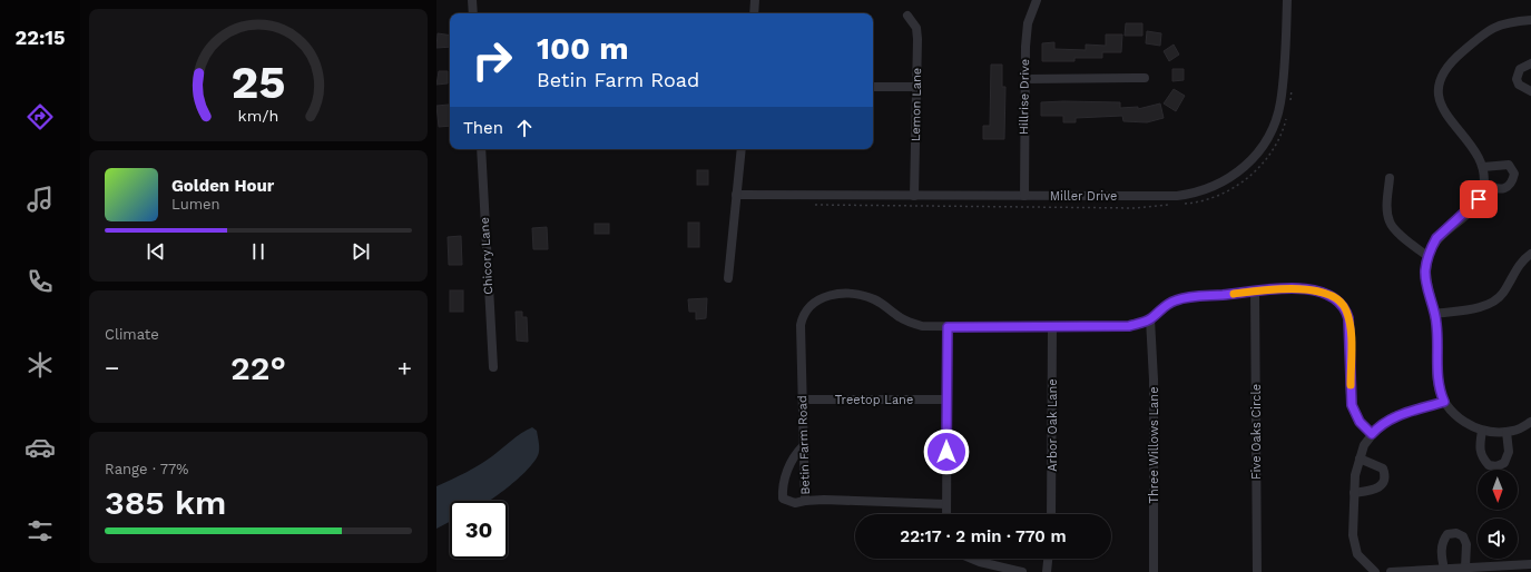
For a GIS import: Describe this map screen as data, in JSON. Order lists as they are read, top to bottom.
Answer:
{
  "streets": {
    "street": [
      "Hillrise Drive",
      "Lemon Lane",
      "Miller Drive",
      "Chicory Lane",
      "Treetop Lane",
      "Arbor Oak Lane",
      "Five Oaks Circle",
      "Betin Farm Road",
      "Three Willows Lane"
    ]
  },
  "crossings": [
    ["Hillrise Drive", "Miller Drive"],
    ["Lemon Lane", "Miller Drive"],
    ["Treetop Lane", "Betin Farm Road"],
    ["Arbor Oak Lane", "Betin Farm Road"],
    ["Betin Farm Road", "Three Willows Lane"]
  ],
  "north": "bottom",
  "page": {
    "tabs": "22:15",
    "turn": ["100 m", "Betin Farm Road"],
    "then": "Then",
    "song": ["Golden Hour", "Lumen"],
    "tile": [
      "Climate",
      ["Range · 77%", "385 km"]
    ],
    "heat": ["−", "22°", "+"],
    "limit": "30",
    "trip": "22:17 · 2 min · 770 m",
    "gauge": ["25", "km/h"]
  }
}
